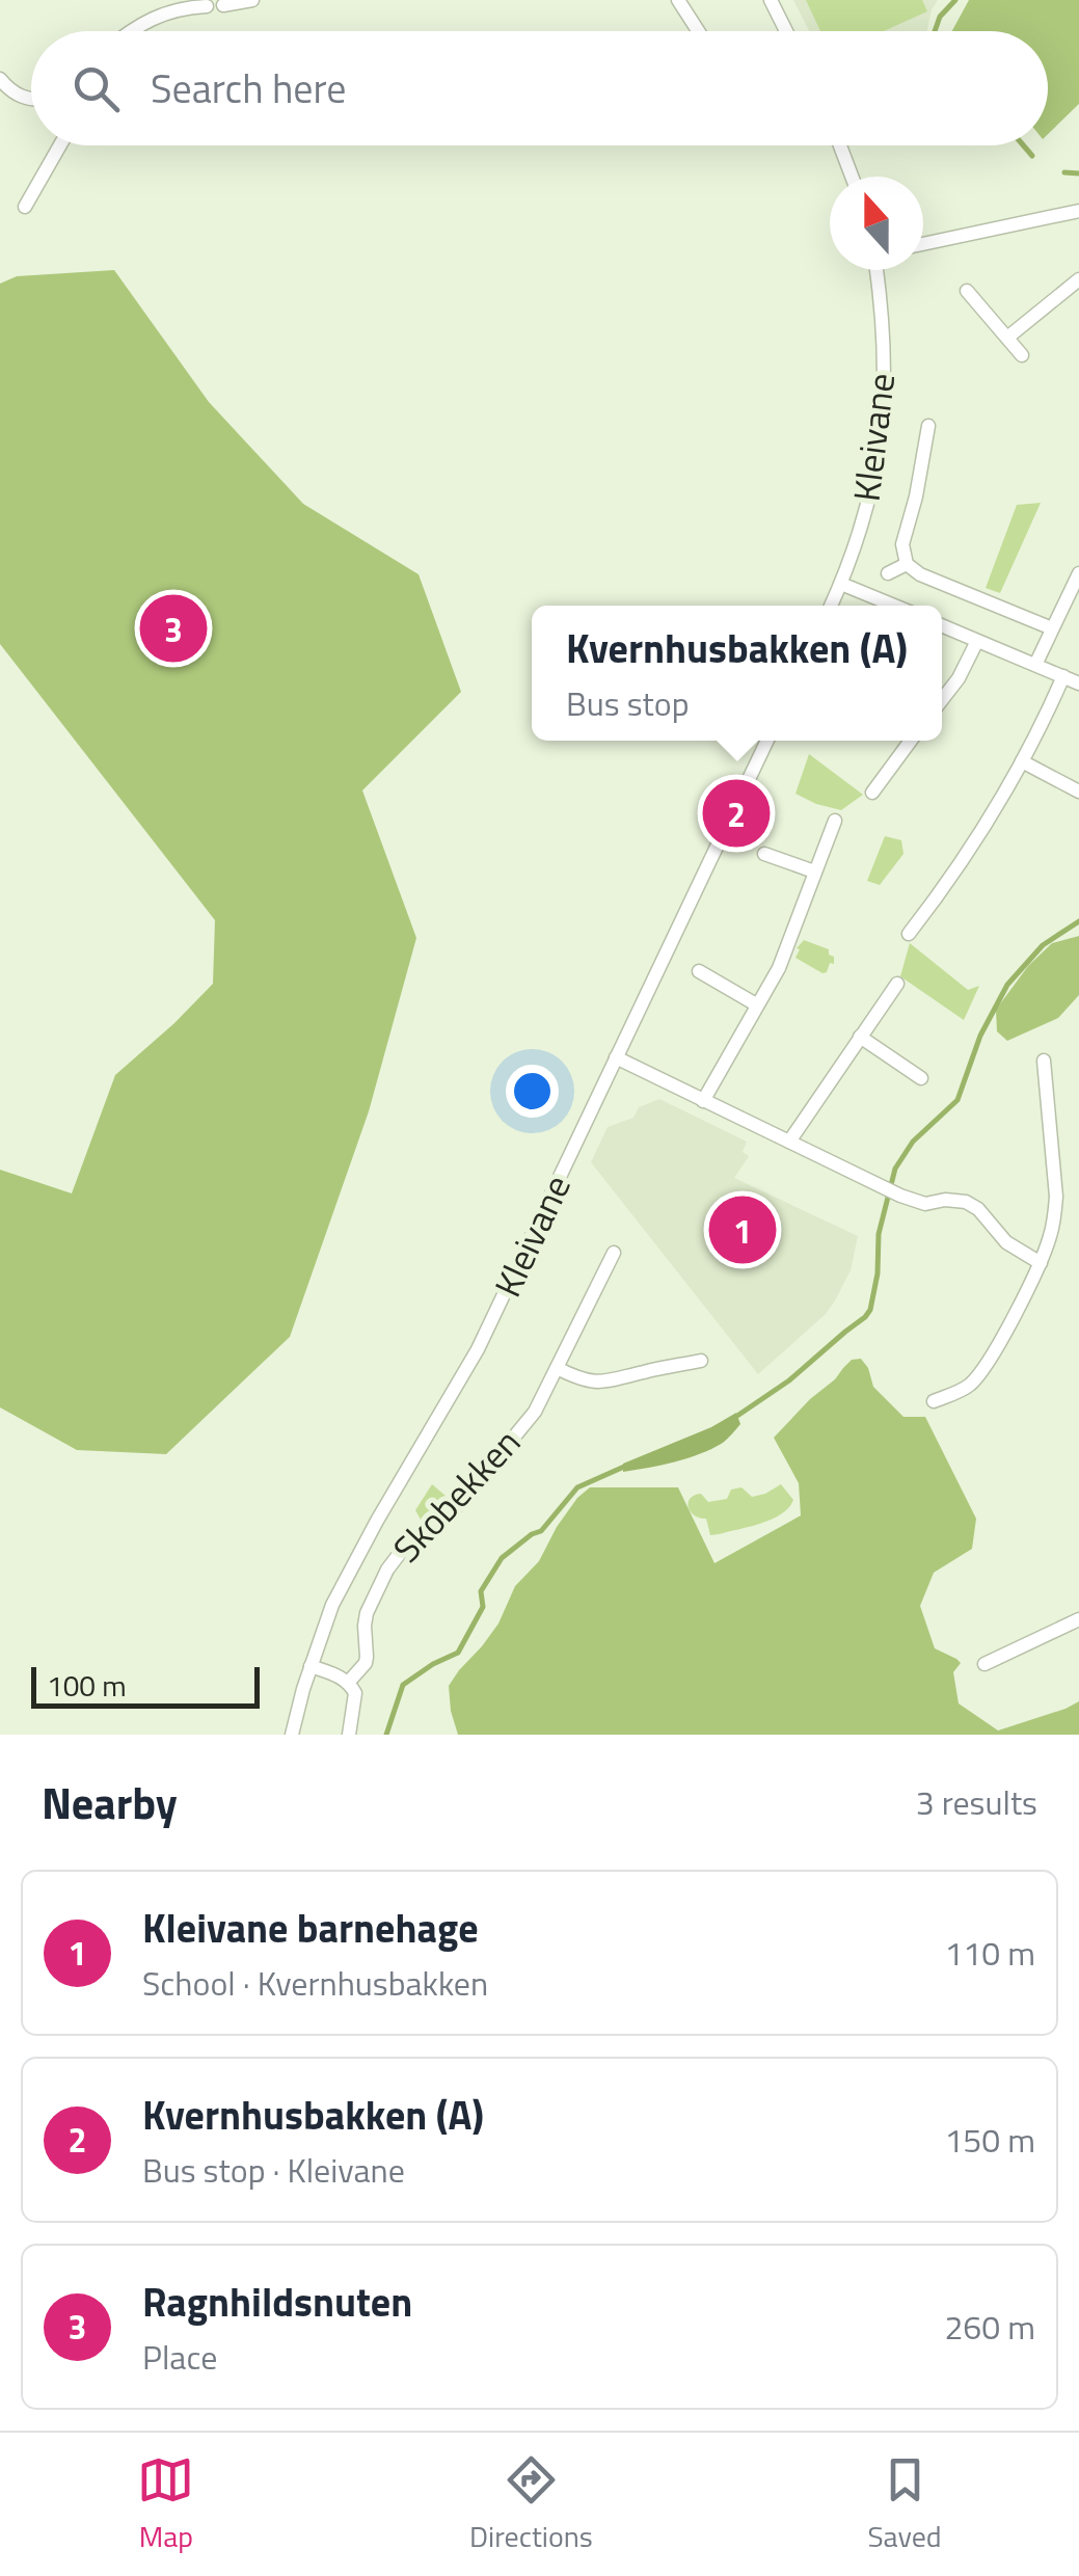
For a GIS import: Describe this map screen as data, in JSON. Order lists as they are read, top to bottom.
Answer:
{
  "streets": {
    "street": ["Kleivane", "Skobekken"]
  },
  "scale_bar": "100 m",
  "north": "top",
  "page": {
    "search": "Search here",
    "pins": ["3", "2", "1"],
    "popup": ["Kvernhusbakken (A)", "Bus stop"],
    "scale": "100 m",
    "heading": ["Nearby", "3 results"],
    "list": [
      {
        "mark": "1",
        "name": "Kleivane barnehage",
        "note": "School · Kvernhusbakken",
        "value": "110 m"
      },
      {
        "mark": "2",
        "name": "Kvernhusbakken (A)",
        "note": "Bus stop · Kleivane",
        "value": "150 m"
      },
      {
        "mark": "3",
        "name": "Ragnhildsnuten",
        "note": "Place",
        "value": "260 m"
      }
    ],
    "nav": ["Map", "Directions", "Saved"]
  }
}
